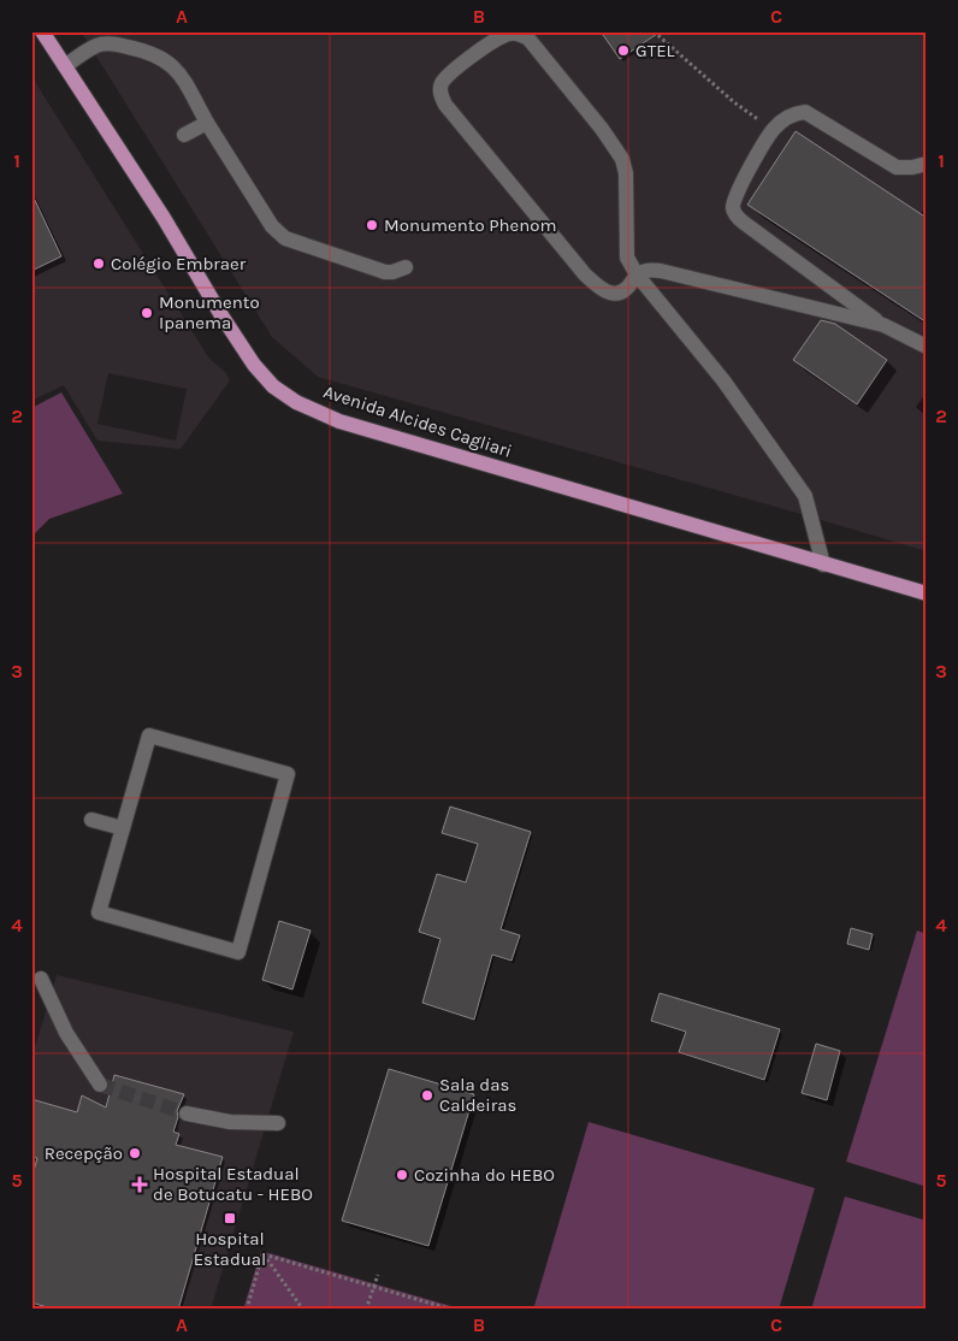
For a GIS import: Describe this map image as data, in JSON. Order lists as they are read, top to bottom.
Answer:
{
  "streets": {
    "main road": ["Avenida Alcides Cagliari"]
  },
  "places": {
    "other": [
      "GTEL",
      "Monumento Phenom",
      "Colégio Embraer",
      "Monumento Ipanema",
      "Sala das Caldeiras",
      "Recepção",
      "Cozinha do HEBO"
    ],
    "health": ["Hospital Estadual de Botucatu - HEBO"],
    "transit": ["Hospital Estadual"]
  },
  "grid": {
    "columns": ["A", "B", "C"],
    "rows": [
      "1",
      "2",
      "3",
      "4",
      "5"
    ]
  }
}
